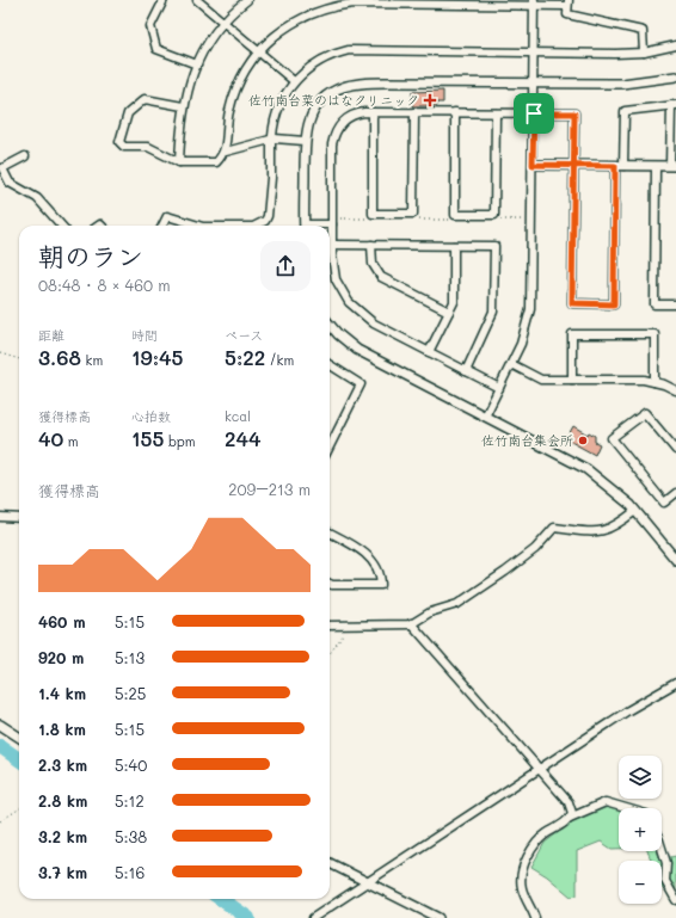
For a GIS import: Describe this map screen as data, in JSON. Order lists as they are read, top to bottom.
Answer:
{
  "places": {
    "health": ["佐竹南台菜のはなクリニック"],
    "other": ["佐竹南台集会所"]
  },
  "page": {
    "heading": ["朝のラン", "08:48 · 8 × 460 m"],
    "stats": [
      ["距離", "3.68 km"],
      ["時間", "19:45"],
      ["ペース", "5:22 /km"],
      ["獲得標高", "40 m"],
      ["心拍数", "155 bpm"],
      ["kcal", "244"]
    ],
    "chart": ["獲得標高", "209–213 m"],
    "list": [
      {
        "name": "460 m",
        "note": "5:15"
      },
      {
        "name": "920 m",
        "note": "5:13"
      },
      {
        "name": "1.4 km",
        "note": "5:25"
      },
      {
        "name": "1.8 km",
        "note": "5:15"
      },
      {
        "name": "2.3 km",
        "note": "5:40"
      },
      {
        "name": "2.8 km",
        "note": "5:12"
      },
      {
        "name": "3.2 km",
        "note": "5:38"
      },
      {
        "name": "3.7 km",
        "note": "5:16"
      }
    ],
    "map_buttons": ["+", "−"]
  }
}
